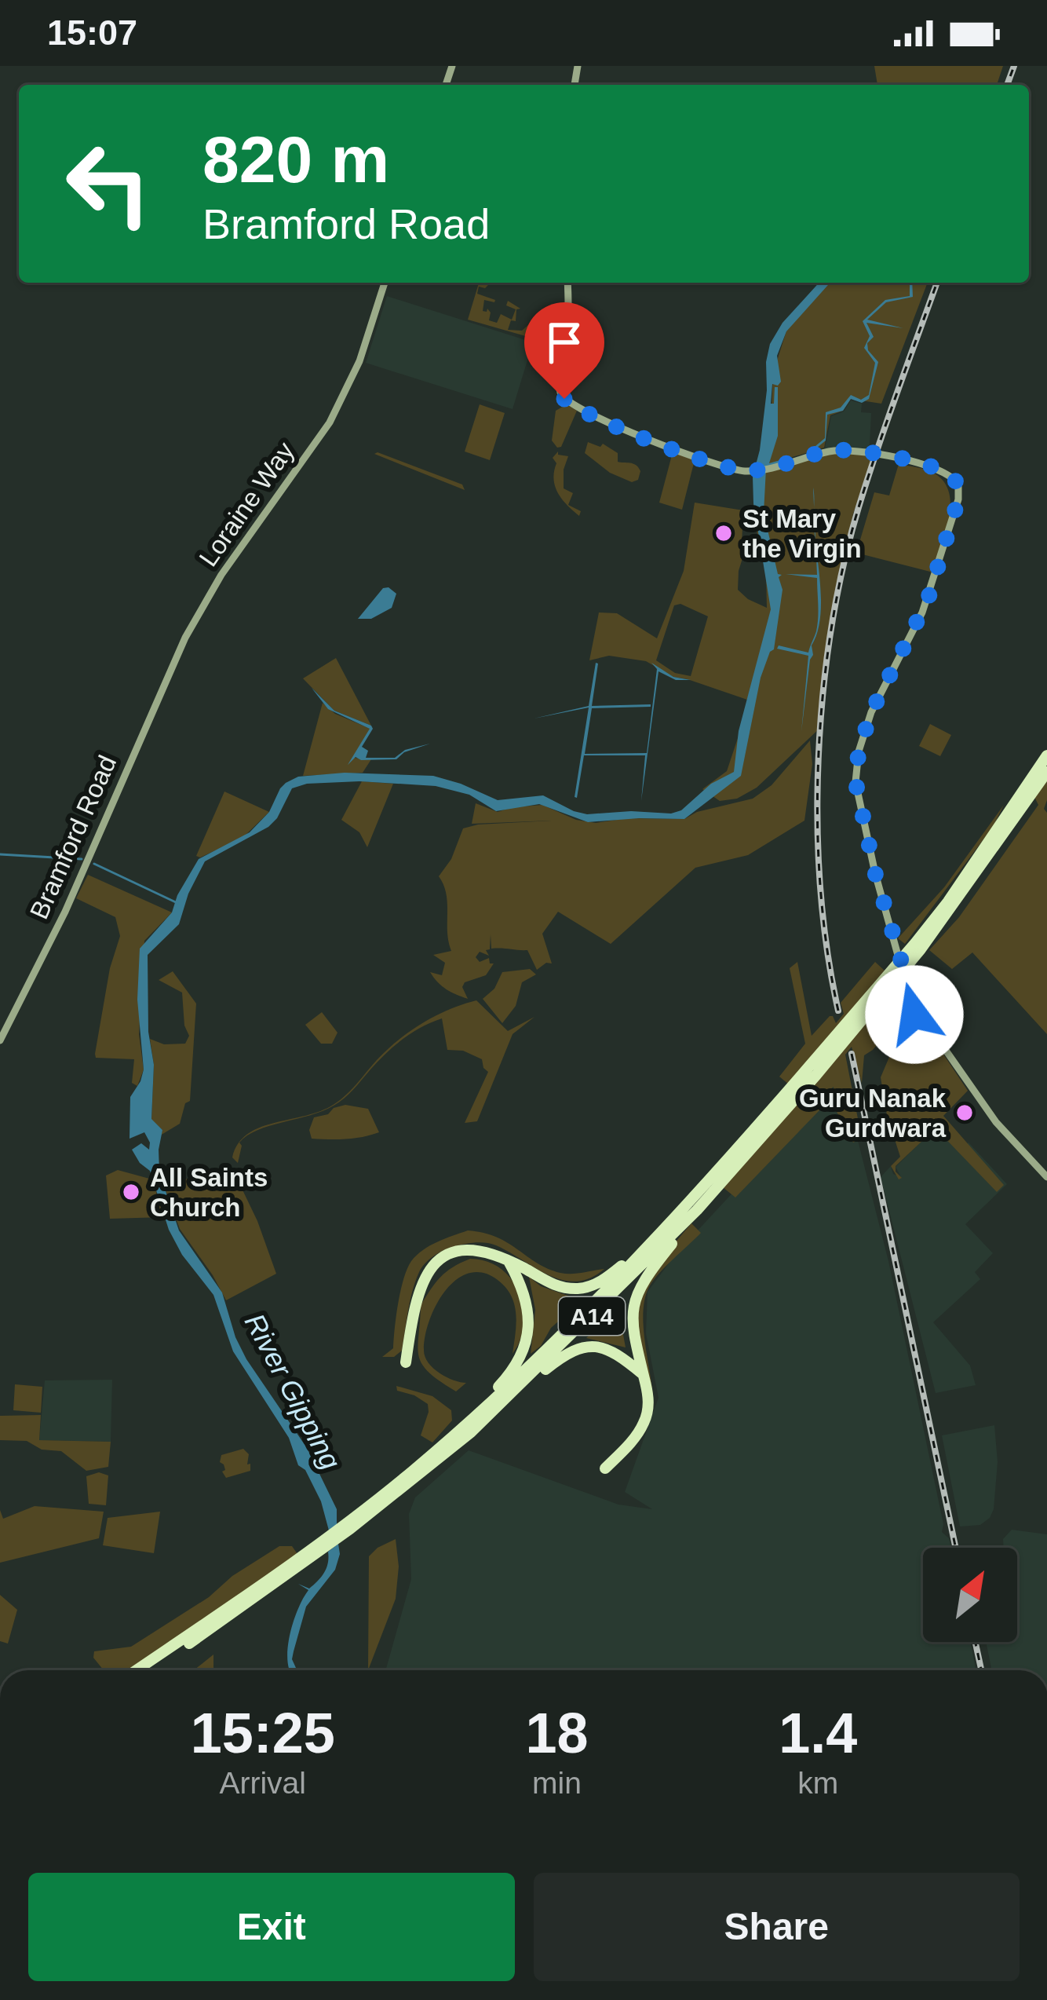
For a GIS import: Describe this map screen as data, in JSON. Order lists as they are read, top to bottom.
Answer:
{
  "streets": {
    "highway": ["A14"],
    "main road": ["Loraine Way", "Bramford Road"]
  },
  "crossings": [
    ["Loraine Way", "Bramford Road"]
  ],
  "water": ["River Gipping"],
  "places": ["St Mary the Virgin", "Guru Nanak Gurdwara", "All Saints Church"],
  "north": "top right",
  "page": {
    "status": "15:07",
    "turn": ["820 m", "Bramford Road"],
    "eta": [
      "15:25",
      "Arrival",
      "18",
      "min",
      "1.4",
      "km"
    ],
    "buttons": ["Exit", "Share"]
  }
}
